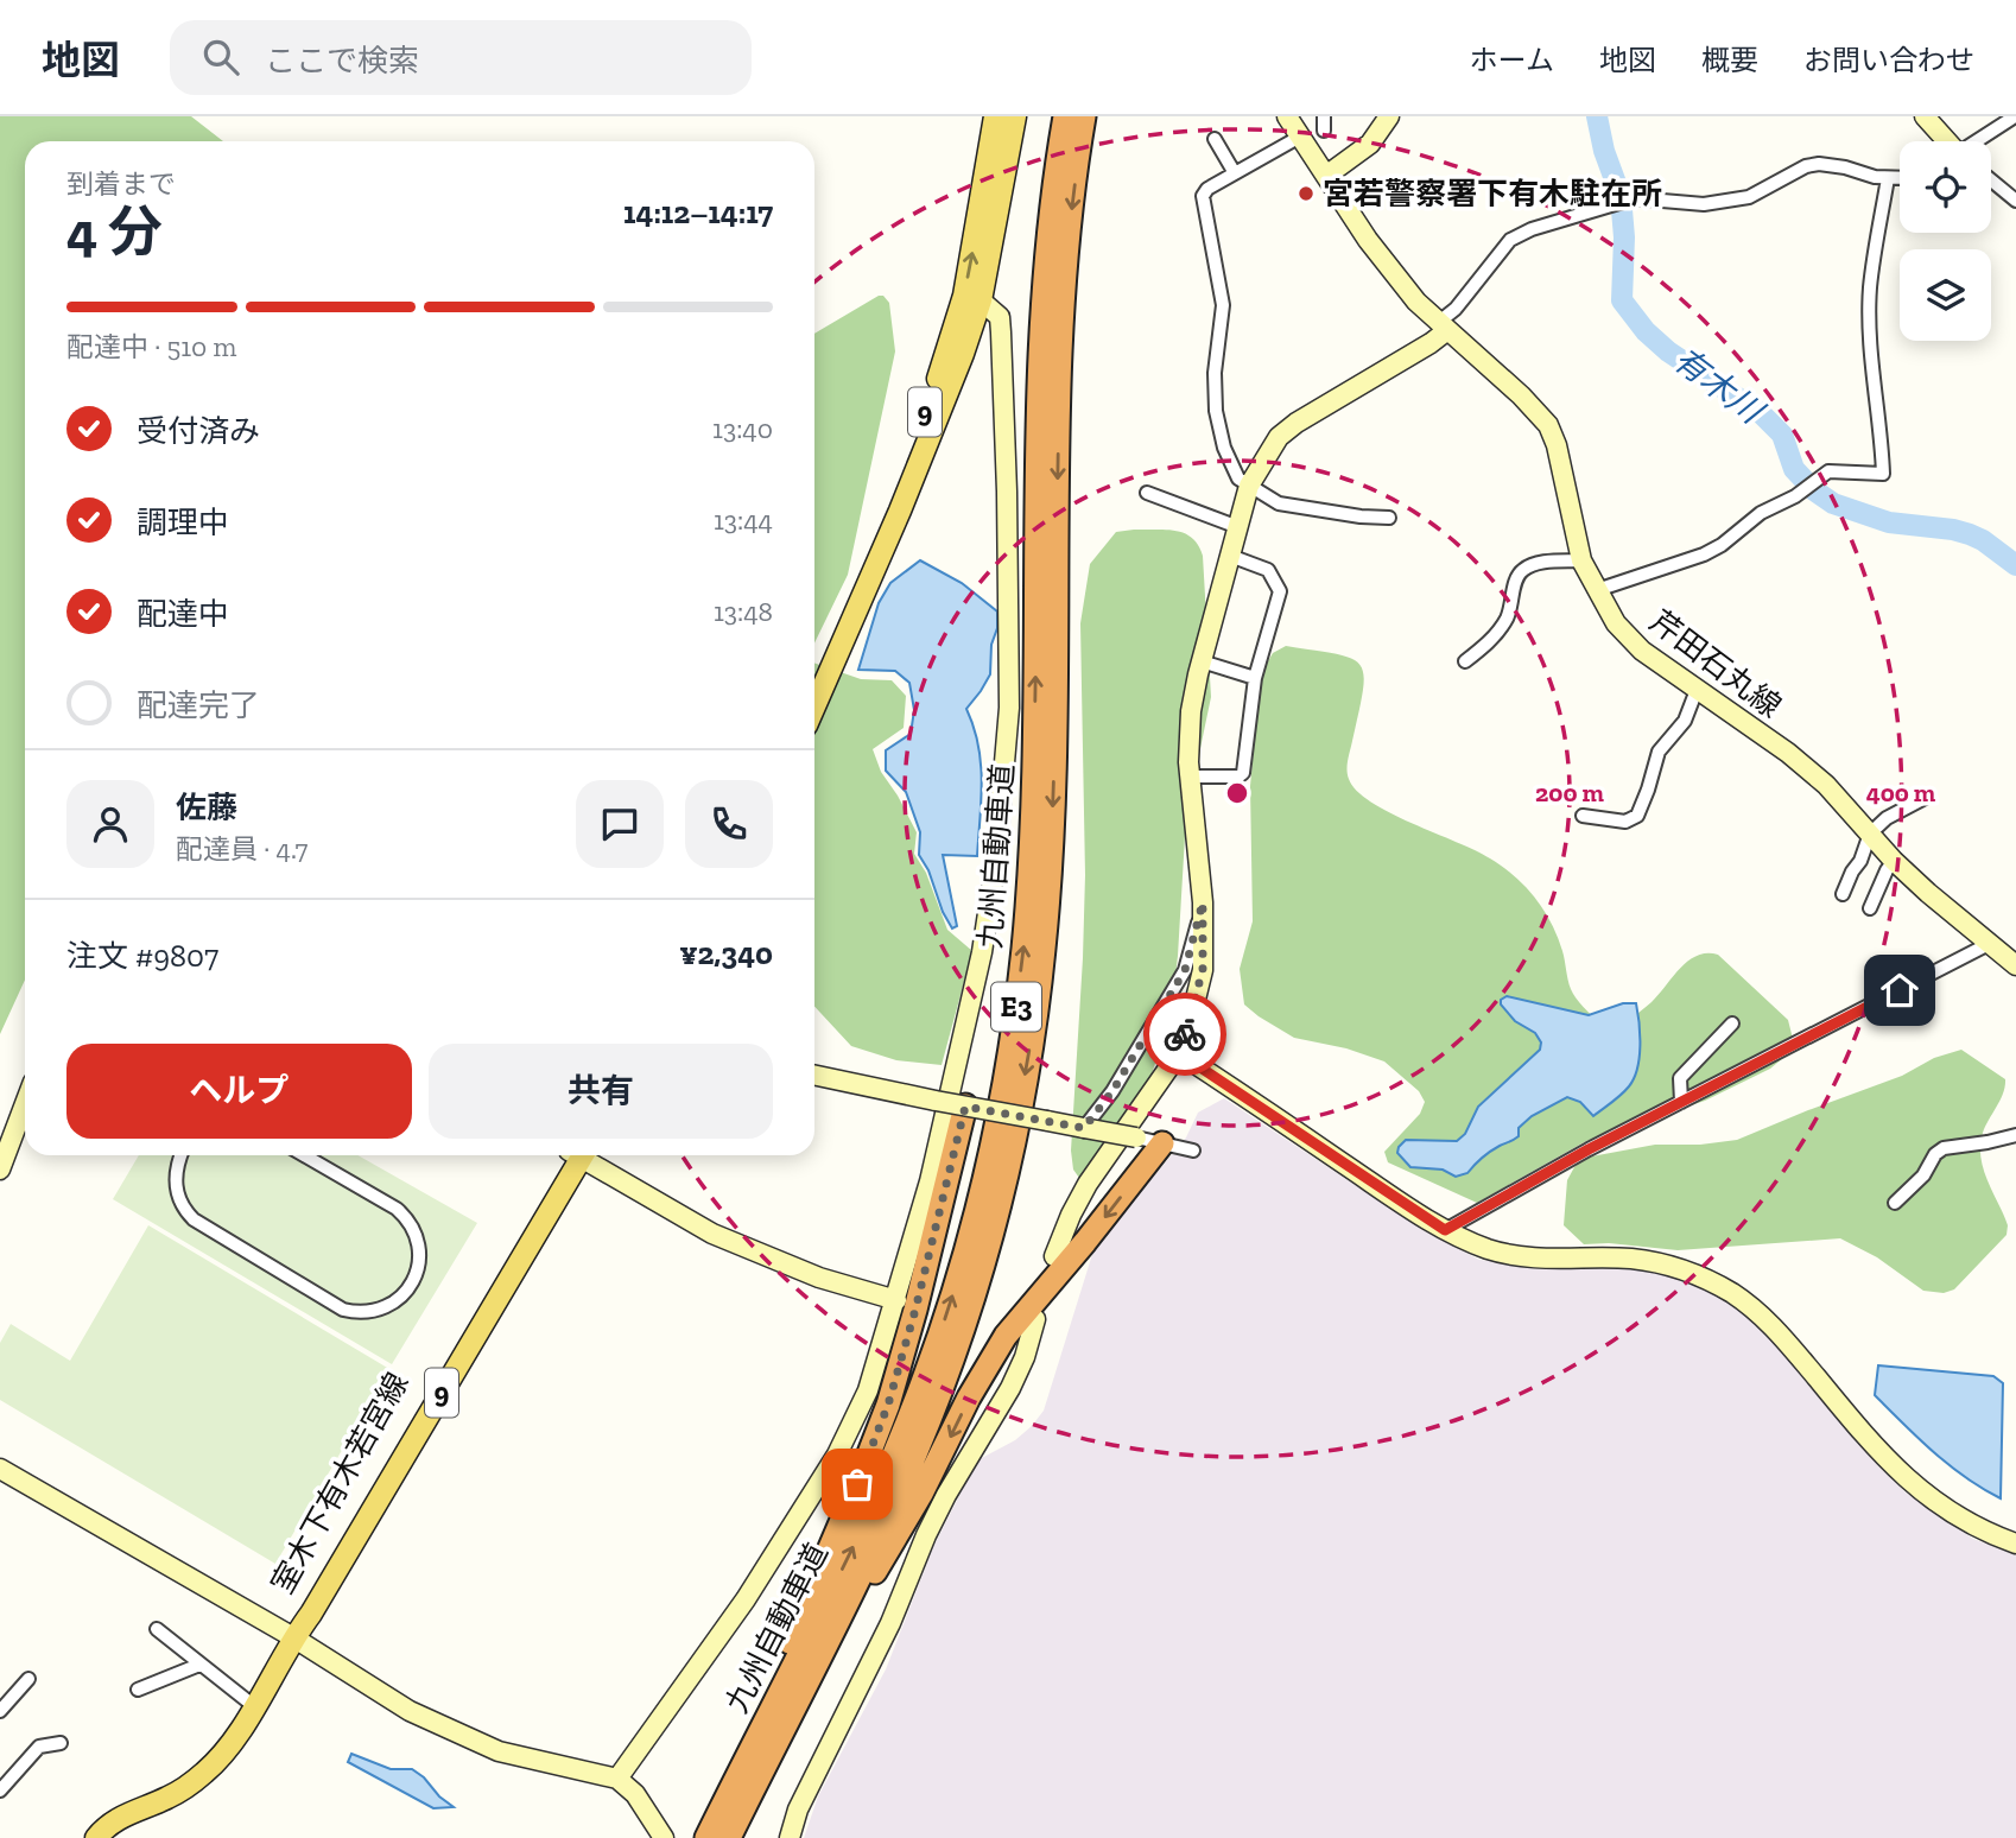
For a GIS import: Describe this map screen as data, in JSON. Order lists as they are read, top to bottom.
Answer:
{
  "streets": {
    "highway": ["九州自動車道", "E3"],
    "main road": ["9", "室木下有木若宮線"],
    "street": ["芹田石丸線"]
  },
  "water": ["有木川"],
  "places": ["宮若警察署下有木駐在所"],
  "page": {
    "header": "地図",
    "search": "ここで検索",
    "nav": [
      "ホーム",
      "地図",
      "概要",
      "お問い合わせ"
    ],
    "heading": ["4 分", "到着まで", "14:12–14:17"],
    "panel": [
      "佐藤",
      "配達員 · 4.7",
      "注文 #9807",
      "¥2,340"
    ],
    "bar": "配達中 · 510 m",
    "list": [
      ["受付済み", "13:40"],
      ["調理中", "13:44"],
      ["配達中", "13:48"],
      "配達完了"
    ],
    "buttons": ["ヘルプ", "共有"]
  },
  "rings": ["200 m", "400 m"]
}
